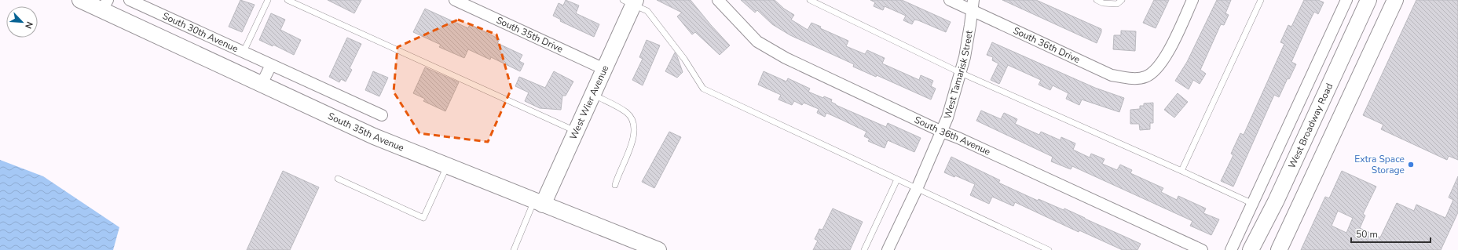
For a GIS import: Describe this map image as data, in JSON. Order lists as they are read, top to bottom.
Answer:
{
  "streets": {
    "main road": ["West Wier Avenue", "West Broadway Road", "South 35th Avenue"],
    "street": [
      "South 30th Avenue",
      "South 35th Drive",
      "South 36th Drive",
      "West Tamarisk Street",
      "South 36th Avenue"
    ]
  },
  "crossings": [
    ["South 35th Drive", "West Wier Avenue"],
    ["South 36th Drive", "West Tamarisk Street"],
    ["West Tamarisk Street", "South 36th Avenue"],
    ["West Wier Avenue", "South 35th Avenue"]
  ],
  "places": ["Extra Space Storage"],
  "scale_bar": "50 m",
  "north": "bottom right"
}
